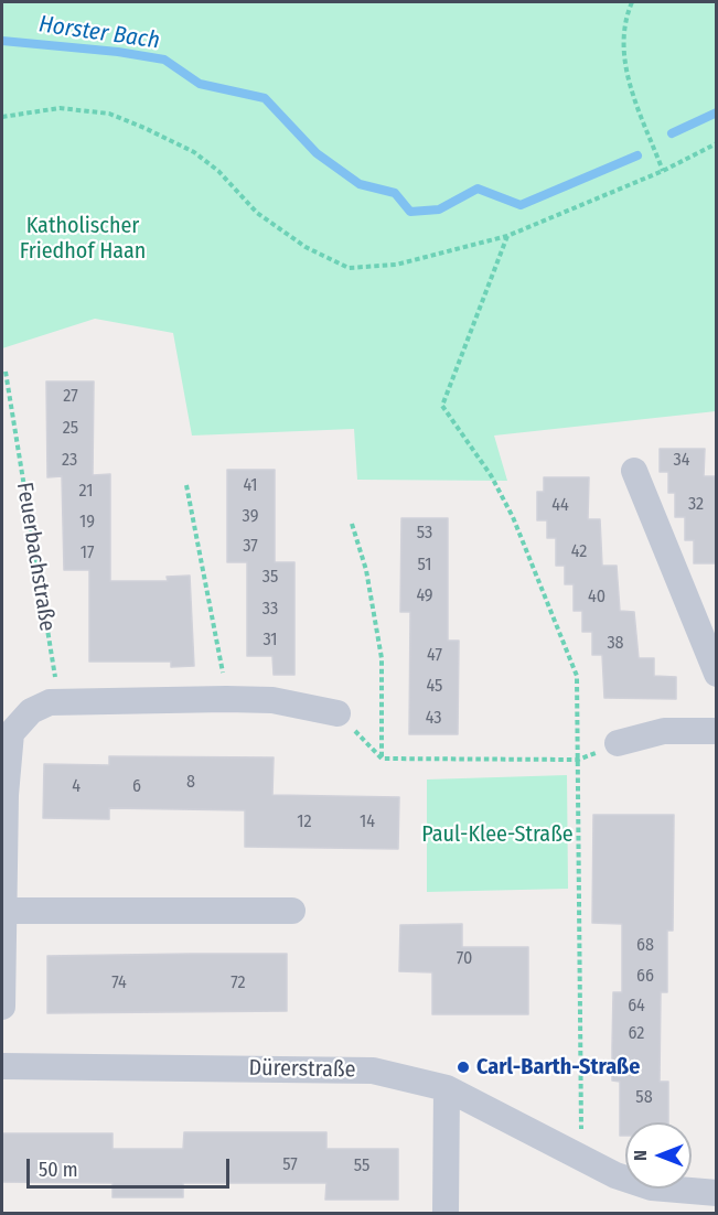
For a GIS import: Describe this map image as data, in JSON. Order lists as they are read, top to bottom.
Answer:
{
  "streets": {
    "street": ["Dürerstraße"],
    "path": ["Feuerbachstraße"]
  },
  "water": ["Horster Bach"],
  "parks": ["Katholischer Friedhof Haan", "Paul-Klee-Straße"],
  "places": ["Carl-Barth-Straße"],
  "house_numbers": [
    "27",
    "25",
    "23",
    "34",
    "41",
    "21",
    "32",
    "44",
    "39",
    "19",
    "53",
    "37",
    "42",
    "17",
    "51",
    "35",
    "49",
    "40",
    "33",
    "31",
    "38",
    "47",
    "45",
    "43",
    "8",
    "4",
    "6",
    "12",
    "14",
    "68",
    "70",
    "66",
    "74",
    "72",
    "64",
    "62",
    "58",
    "57",
    "55"
  ],
  "scale_bar": "50 m",
  "north": "left"
}
